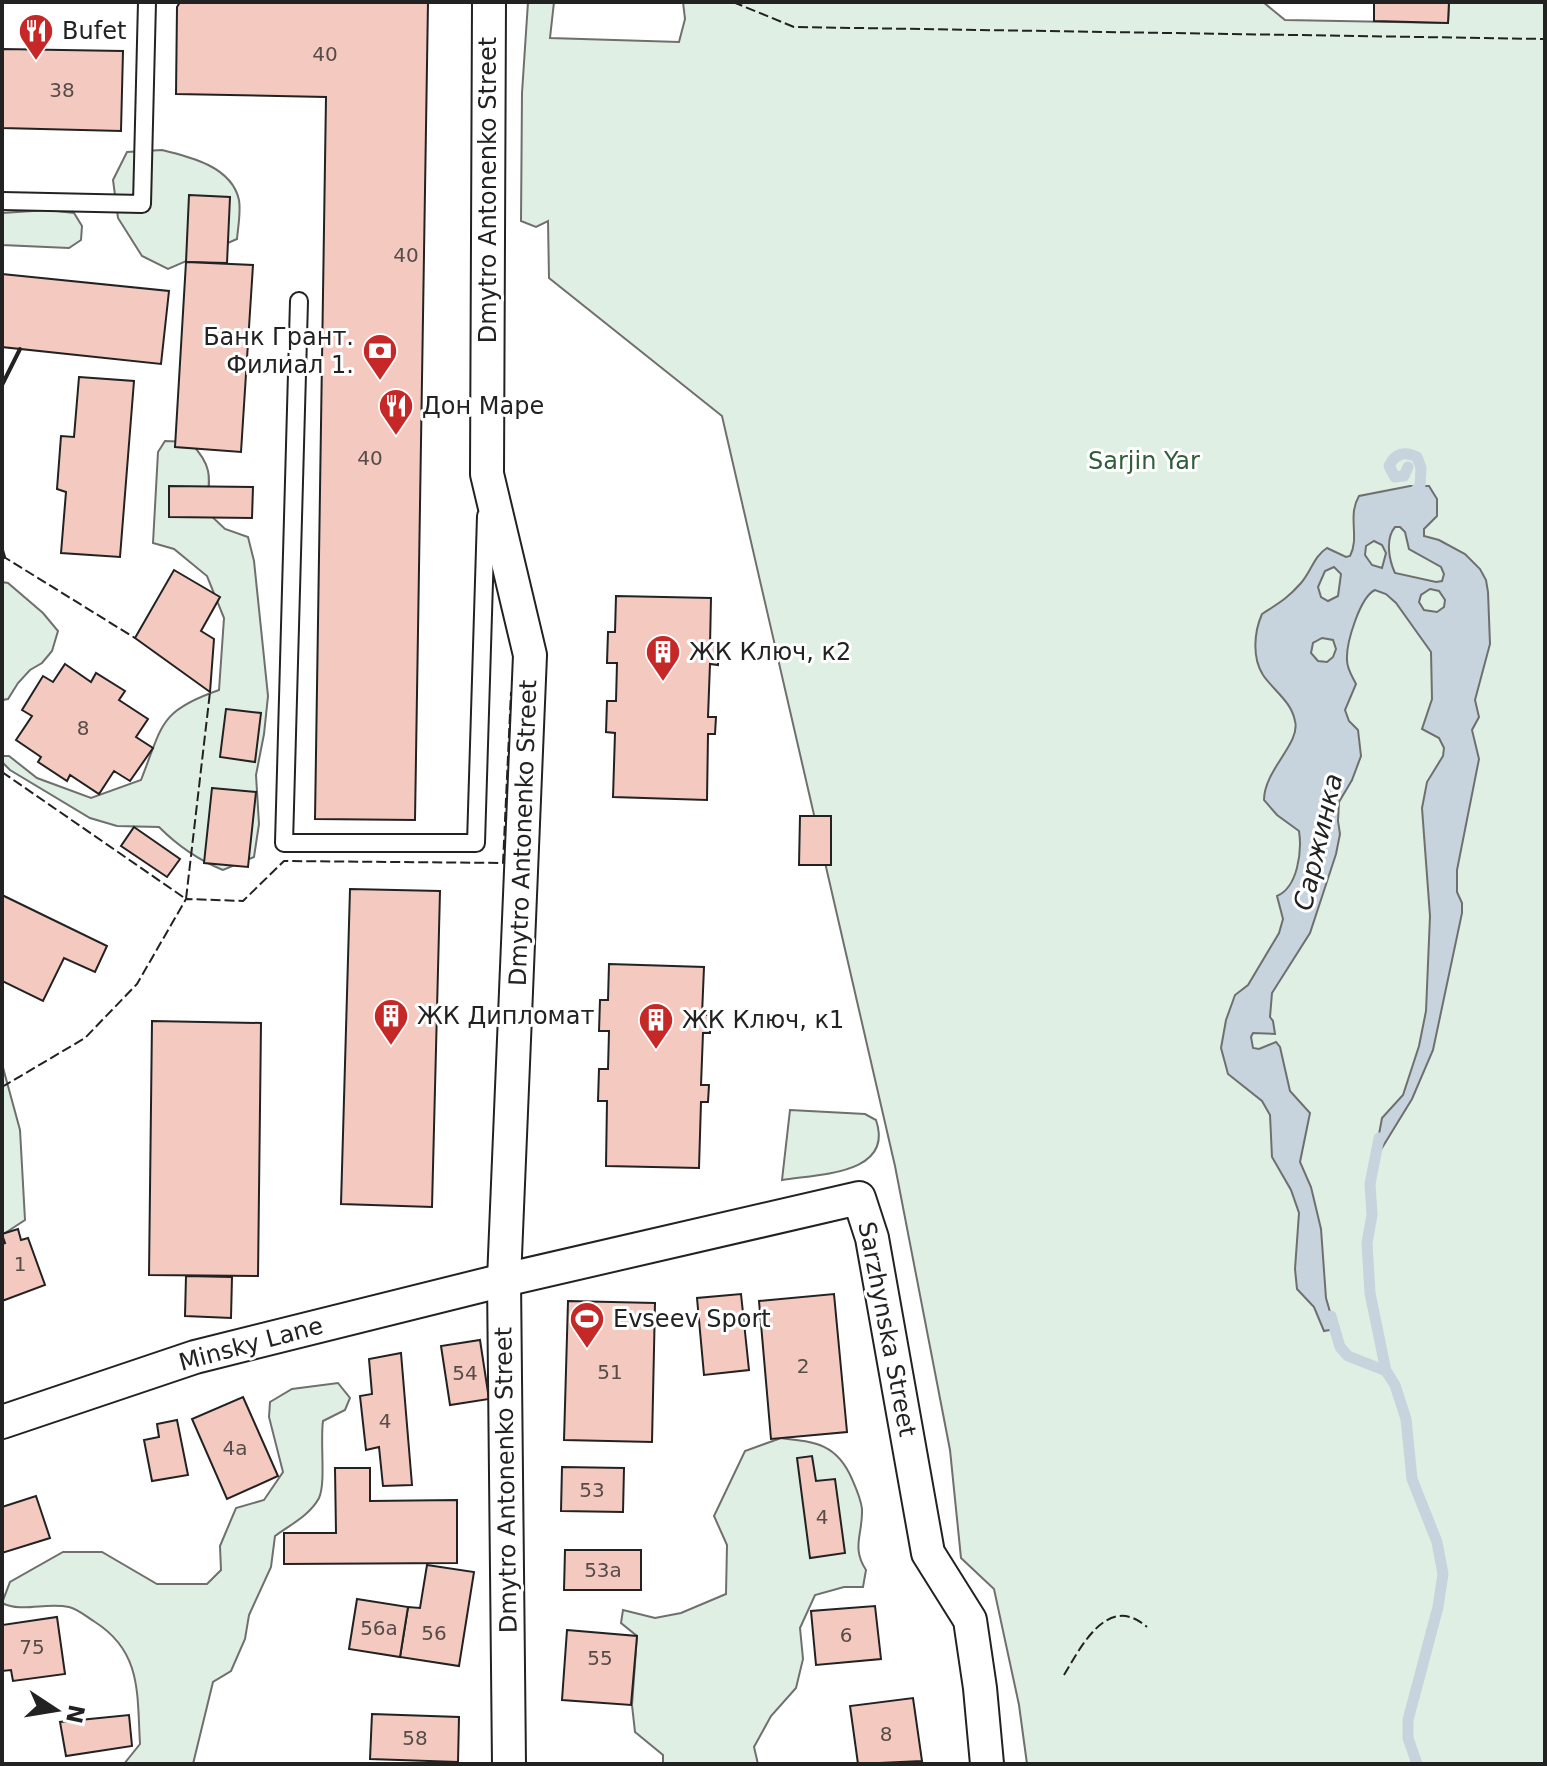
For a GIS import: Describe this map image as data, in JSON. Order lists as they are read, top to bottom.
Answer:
{
  "streets": {
    "street": ["Dmytro Antonenko Street", "Sarzhynska Street", "Minsky Lane"]
  },
  "crossings": [
    ["Dmytro Antonenko Street", "Sarzhynska Street"],
    ["Dmytro Antonenko Street", "Minsky Lane"],
    ["Sarzhynska Street", "Minsky Lane"]
  ],
  "water": ["Саржинка"],
  "parks": ["Sarjin Yar"],
  "places": {
    "restaurant": ["Bufet", "Дон Маре"],
    "bank": ["Банк Грант. Филиал 1."],
    "building": ["ЖК Ключ, к2", "ЖК Дипломат", "ЖК Ключ, к1"],
    "sports": ["Evseev Sport"]
  },
  "house_numbers": [
    "40",
    "38",
    "40",
    "40",
    "8",
    "1",
    "2",
    "51",
    "54",
    "4",
    "4а",
    "53",
    "4",
    "53а",
    "56а",
    "56",
    "6",
    "75",
    "55",
    "8",
    "58"
  ],
  "north": "right"
}
